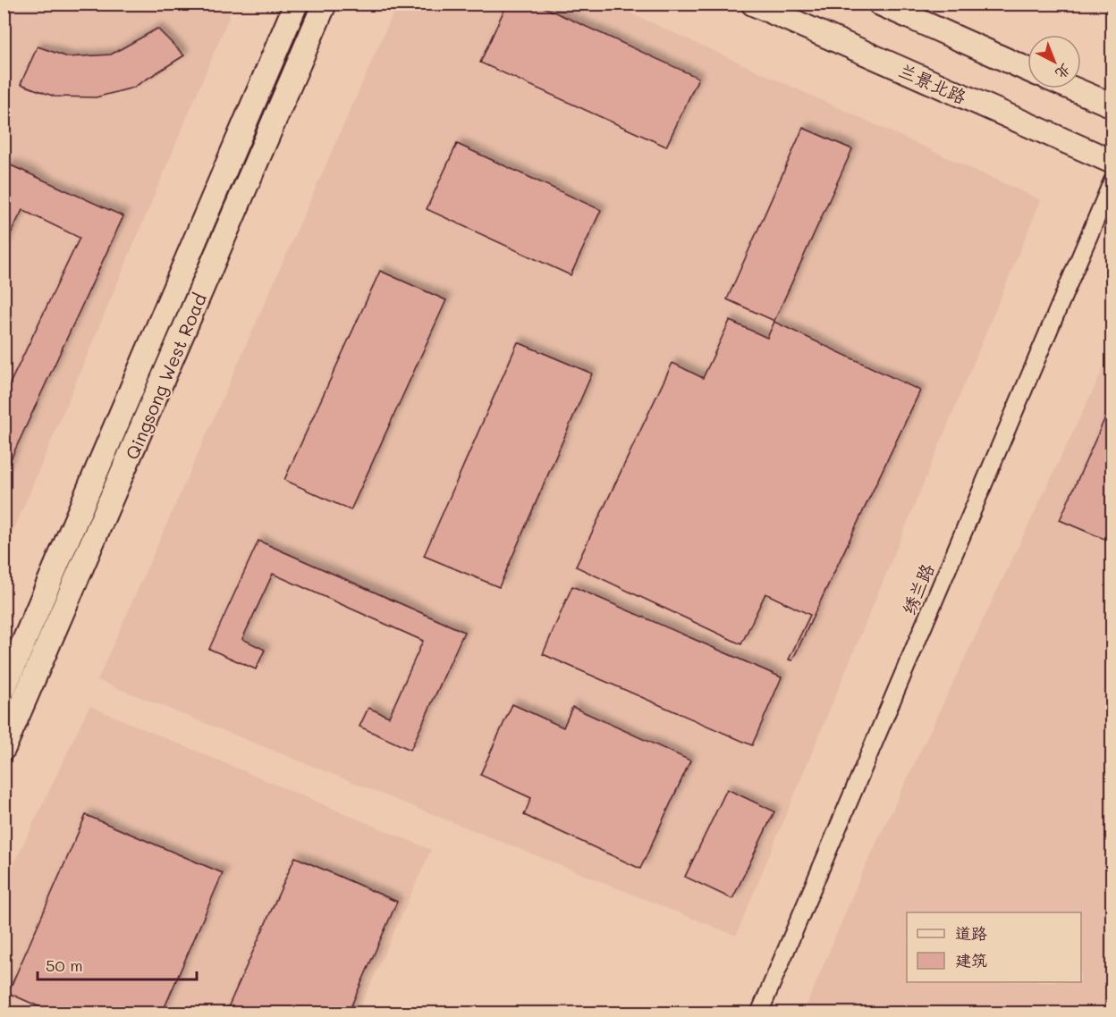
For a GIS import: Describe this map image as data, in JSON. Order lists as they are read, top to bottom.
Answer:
{
  "streets": {
    "main road": ["兰景北路", "Qingsong West Road"],
    "street": ["绣兰路"]
  },
  "legend": ["道路", "建筑"],
  "scale_bar": "50 m",
  "north": "bottom right"
}
